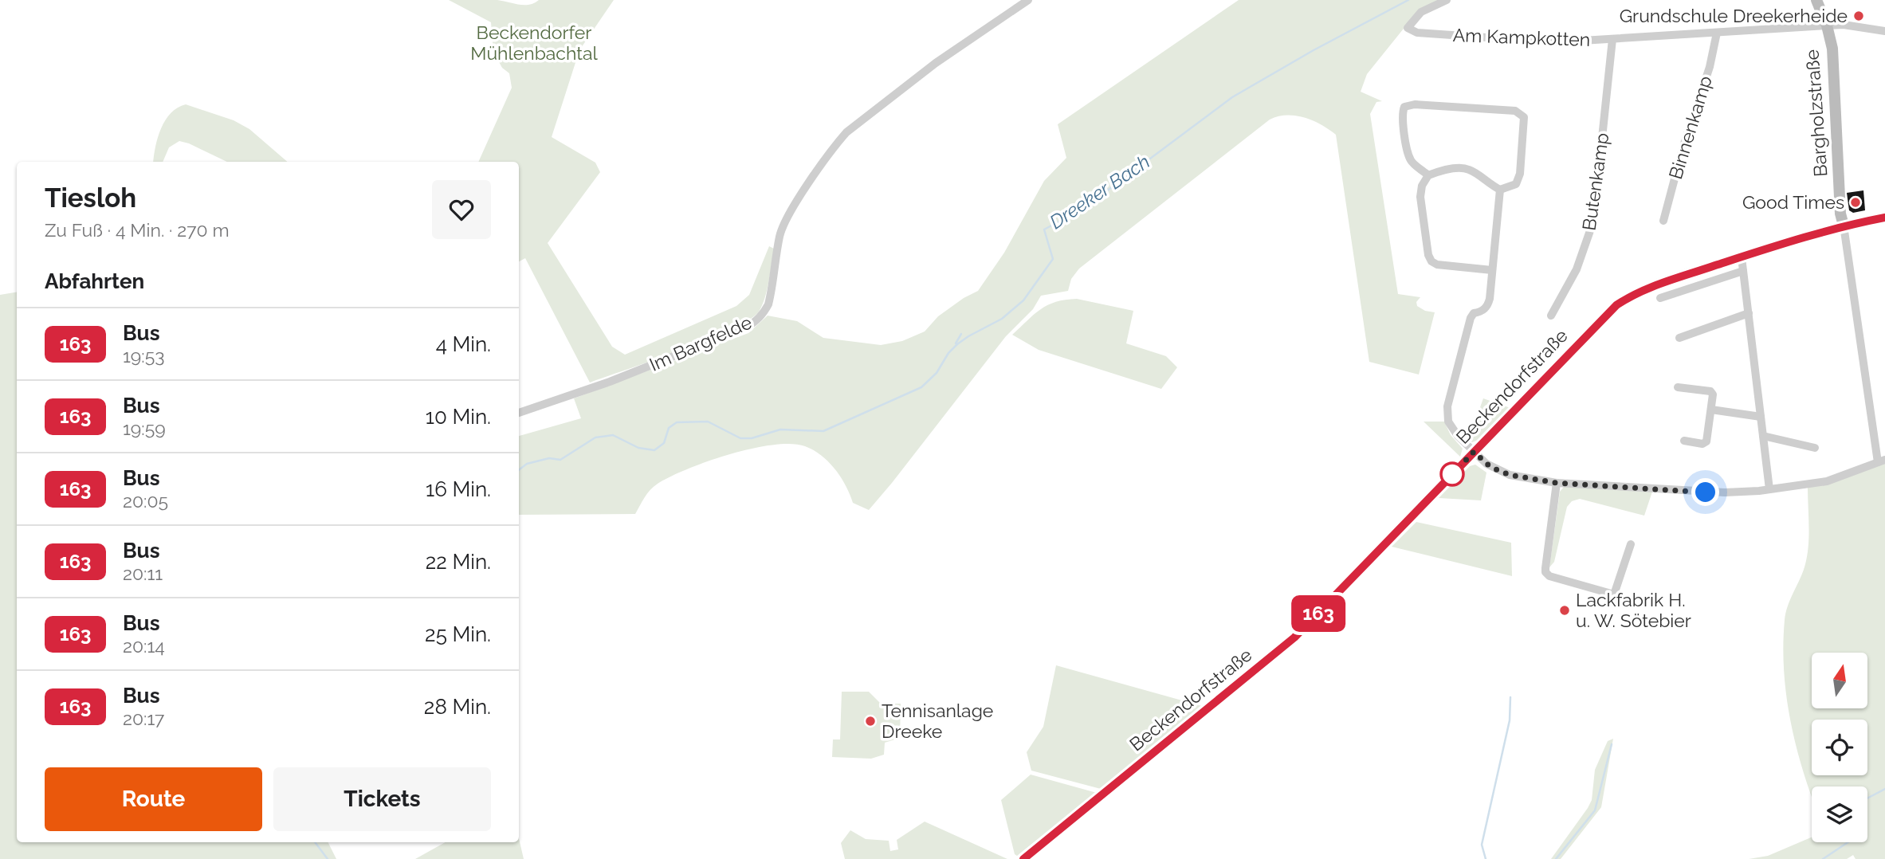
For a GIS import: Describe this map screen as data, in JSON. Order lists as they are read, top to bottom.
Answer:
{
  "streets": {
    "street": [
      "Am Kampkotten",
      "Bargholzstraße",
      "Binnenkamp",
      "Butenkamp",
      "Im Bargfelde",
      "Beckendorfstraße"
    ]
  },
  "crossings": [
    ["Am Kampkotten", "Bargholzstraße"],
    ["Am Kampkotten", "Binnenkamp"],
    ["Am Kampkotten", "Butenkamp"],
    ["Bargholzstraße", "Beckendorfstraße"]
  ],
  "water": ["Dreeker Bach"],
  "parks": ["Beckendorfer Mühlenbachtal"],
  "places": [
    "Grundschule Dreekerheide",
    "Good Times",
    "Lackfabrik H. u. W. Sötebier",
    "Tennisanlage Dreeke"
  ],
  "lines": ["bus line 163"],
  "north": "top",
  "page": {
    "on_map": "163",
    "heading": [
      ["Tiesloh", "Zu Fuß · 4 Min. · 270 m"],
      "Abfahrten"
    ],
    "list": [
      {
        "mark": "163",
        "name": "Bus",
        "note": "19:53",
        "value": "4 Min."
      },
      {
        "mark": "163",
        "name": "Bus",
        "note": "19:59",
        "value": "10 Min."
      },
      {
        "mark": "163",
        "name": "Bus",
        "note": "20:05",
        "value": "16 Min."
      },
      {
        "mark": "163",
        "name": "Bus",
        "note": "20:11",
        "value": "22 Min."
      },
      {
        "mark": "163",
        "name": "Bus",
        "note": "20:14",
        "value": "25 Min."
      },
      {
        "mark": "163",
        "name": "Bus",
        "note": "20:17",
        "value": "28 Min."
      }
    ],
    "buttons": ["Route", "Tickets"]
  }
}
